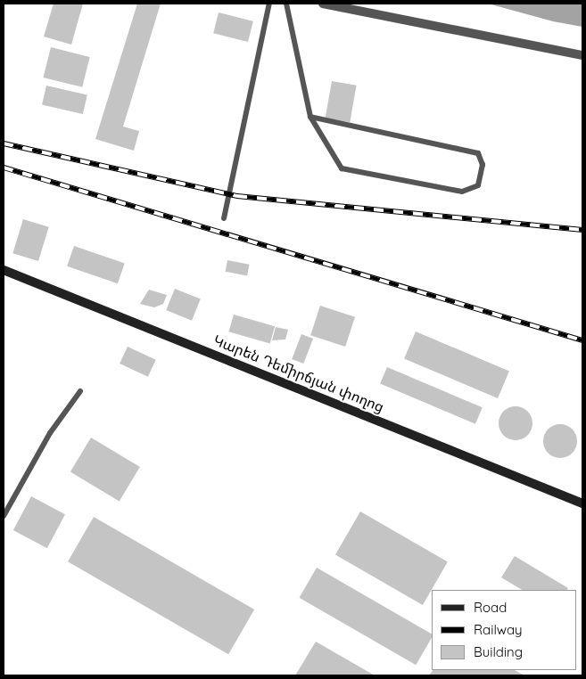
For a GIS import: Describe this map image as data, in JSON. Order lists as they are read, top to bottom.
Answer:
{
  "streets": {
    "main road": ["Կարեն Դեմիրճյան փողոց"]
  },
  "legend": ["Road", "Railway", "Building"]
}
